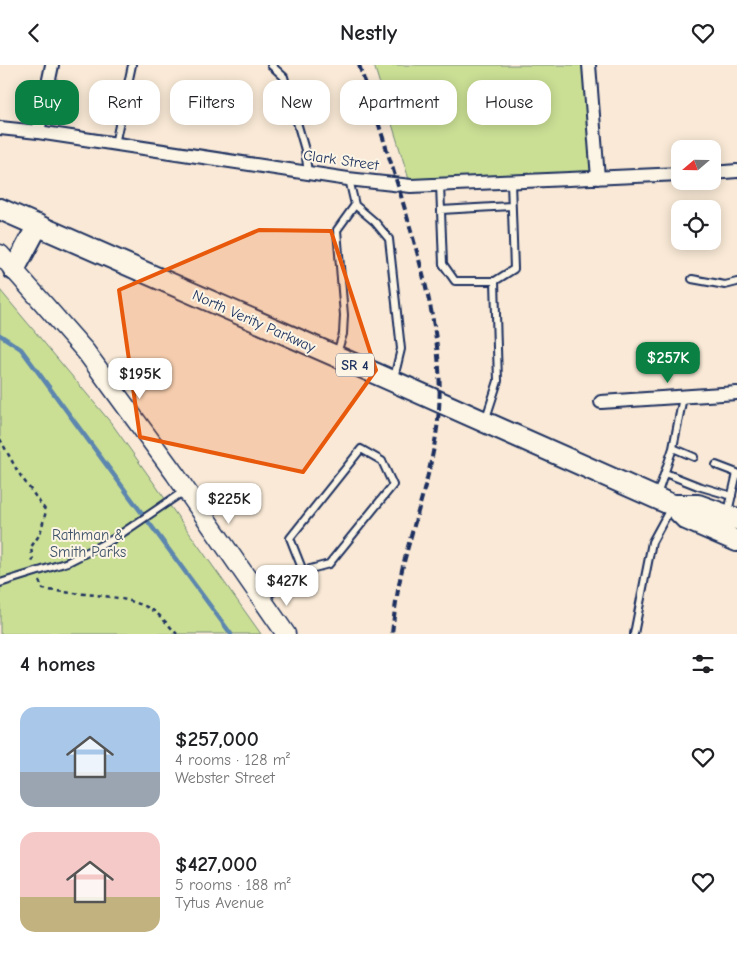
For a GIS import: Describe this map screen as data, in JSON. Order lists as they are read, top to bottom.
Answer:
{
  "streets": {
    "main road": ["North Verity Parkway", "SR 4"],
    "street": ["Clark Street"]
  },
  "parks": ["Rathman & Smith Parks"],
  "north": "left",
  "page": {
    "header": "Nestly",
    "chip": [
      "Buy",
      "Rent",
      "Filters",
      "New",
      "Apartment",
      "House"
    ],
    "price": [
      "$257K",
      "$195K",
      "$225K",
      "$427K"
    ],
    "heading": "4 homes",
    "list": [
      {
        "name": "$257,000",
        "note": "4 rooms · 128 m² · Webster Street"
      },
      {
        "name": "$427,000",
        "note": "5 rooms · 188 m² · Tytus Avenue"
      }
    ]
  }
}
